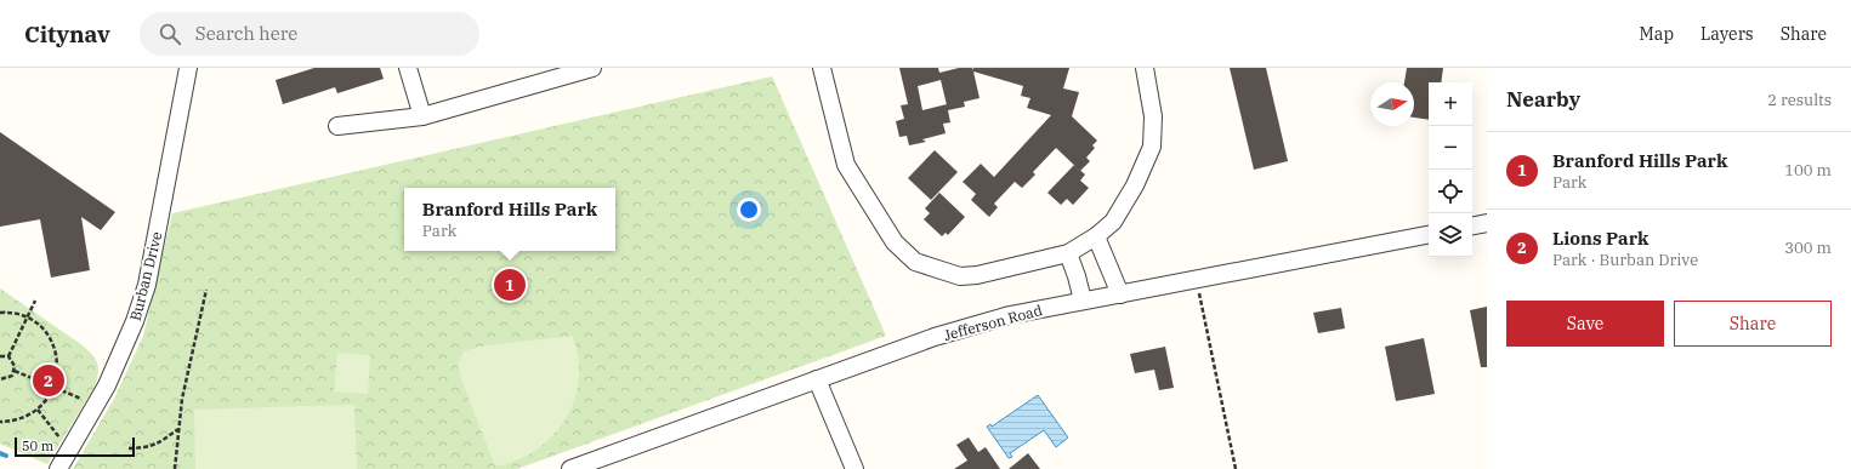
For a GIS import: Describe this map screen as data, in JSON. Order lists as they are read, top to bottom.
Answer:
{
  "streets": {
    "street": ["Burban Drive", "Jefferson Road"]
  },
  "scale_bar": "50 m",
  "north": "right",
  "page": {
    "header": "Citynav",
    "search": "Search here",
    "nav": ["Map", "Layers", "Share"],
    "heading": ["Nearby", "2 results"],
    "map_buttons": ["+", "−"],
    "list": [
      {
        "mark": "1",
        "name": "Branford Hills Park",
        "note": "Park",
        "value": "100 m"
      },
      {
        "mark": "2",
        "name": "Lions Park",
        "note": "Park · Burban Drive",
        "value": "300 m"
      }
    ],
    "popup": ["Branford Hills Park", "Park"],
    "pins": ["1", "2"],
    "buttons": ["Save", "Share"],
    "scale": "50 m"
  }
}
